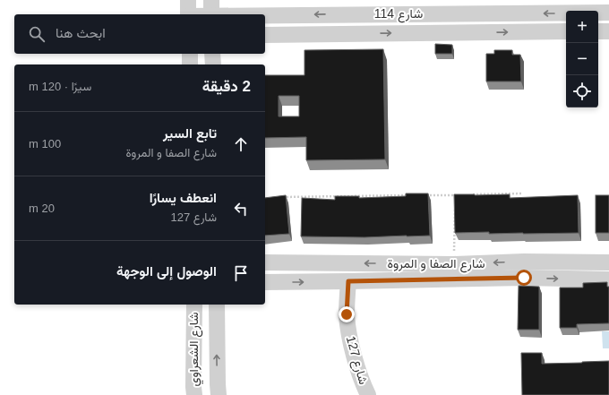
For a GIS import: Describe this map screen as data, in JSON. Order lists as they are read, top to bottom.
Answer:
{
  "streets": {
    "street": [
      "شارع 114",
      "شارع الصفا و المروة",
      "شارع الشعراوي",
      "شارع 127"
    ]
  },
  "crossings": [
    ["شارع الصفا و المروة", "شارع 127"]
  ],
  "page": {
    "map_buttons": ["+", "−"],
    "search": "ابحث هنا",
    "heading": ["2 دقيقة", "سيرًا · 120 m"],
    "list": [
      ["تابع السير", "شارع الصفا و المروة", "100 m"],
      ["انعطف يسارًا", "شارع 127", "20 m"],
      "الوصول إلى الوجهة"
    ]
  }
}
